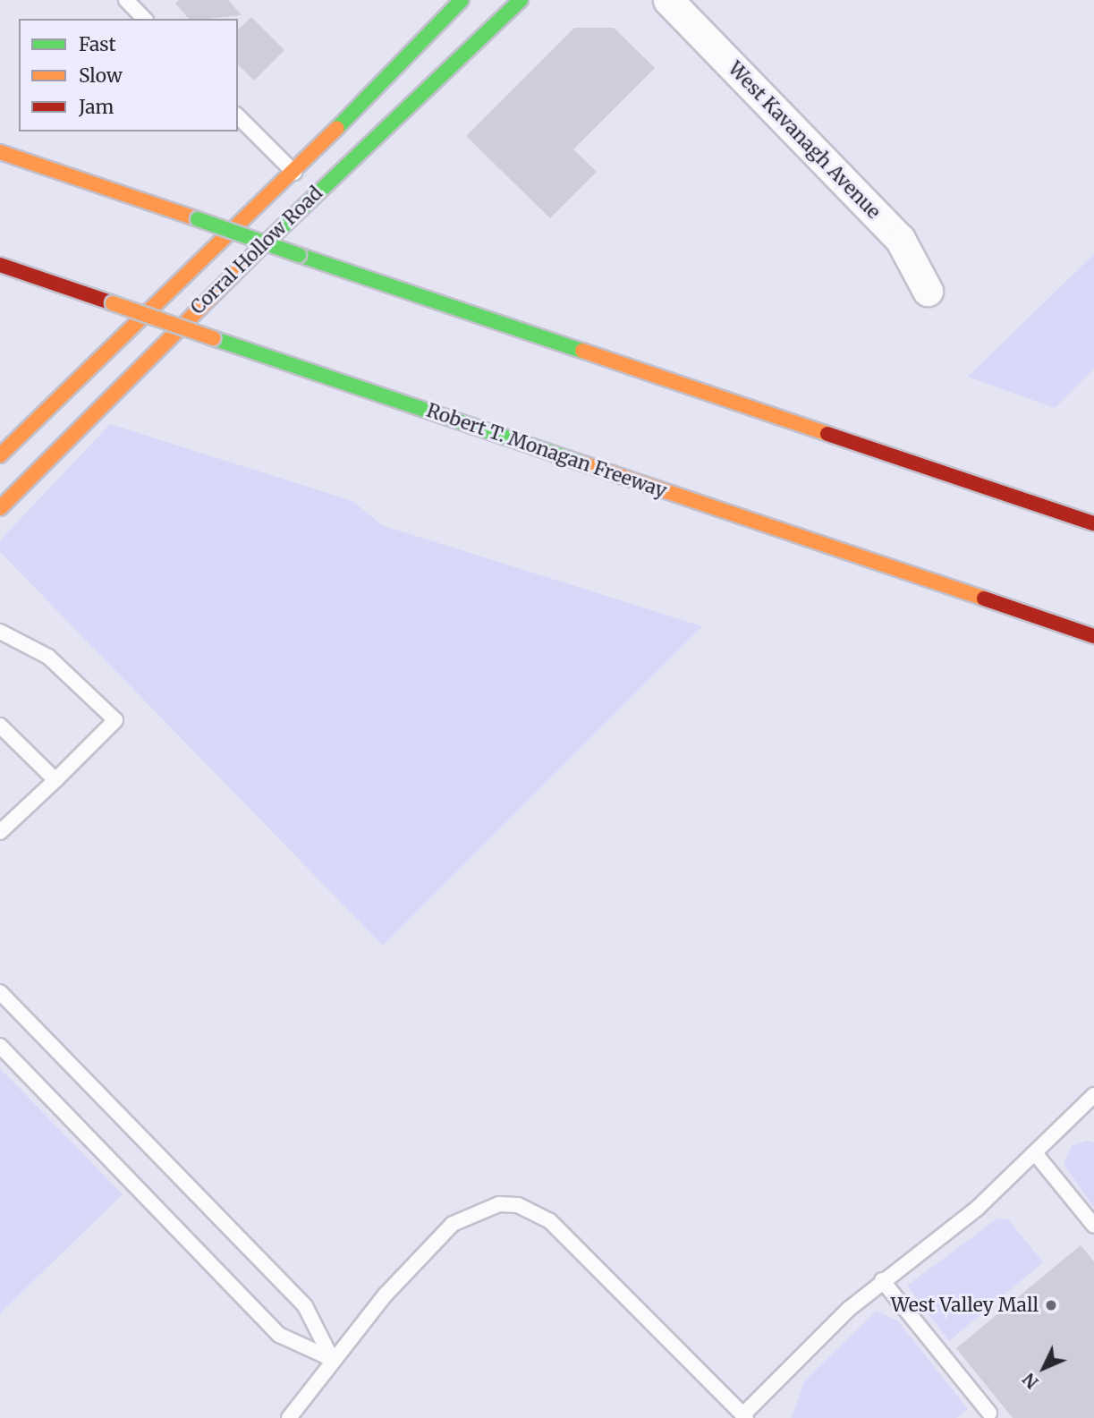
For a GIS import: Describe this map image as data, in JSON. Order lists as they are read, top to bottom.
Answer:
{
  "streets": {
    "main road": ["Corral Hollow Road", "Robert T. Monagan Freeway"],
    "street": ["West Kavanagh Avenue"]
  },
  "places": ["West Valley Mall"],
  "legend": ["Fast", "Slow", "Jam"],
  "north": "bottom left"
}
